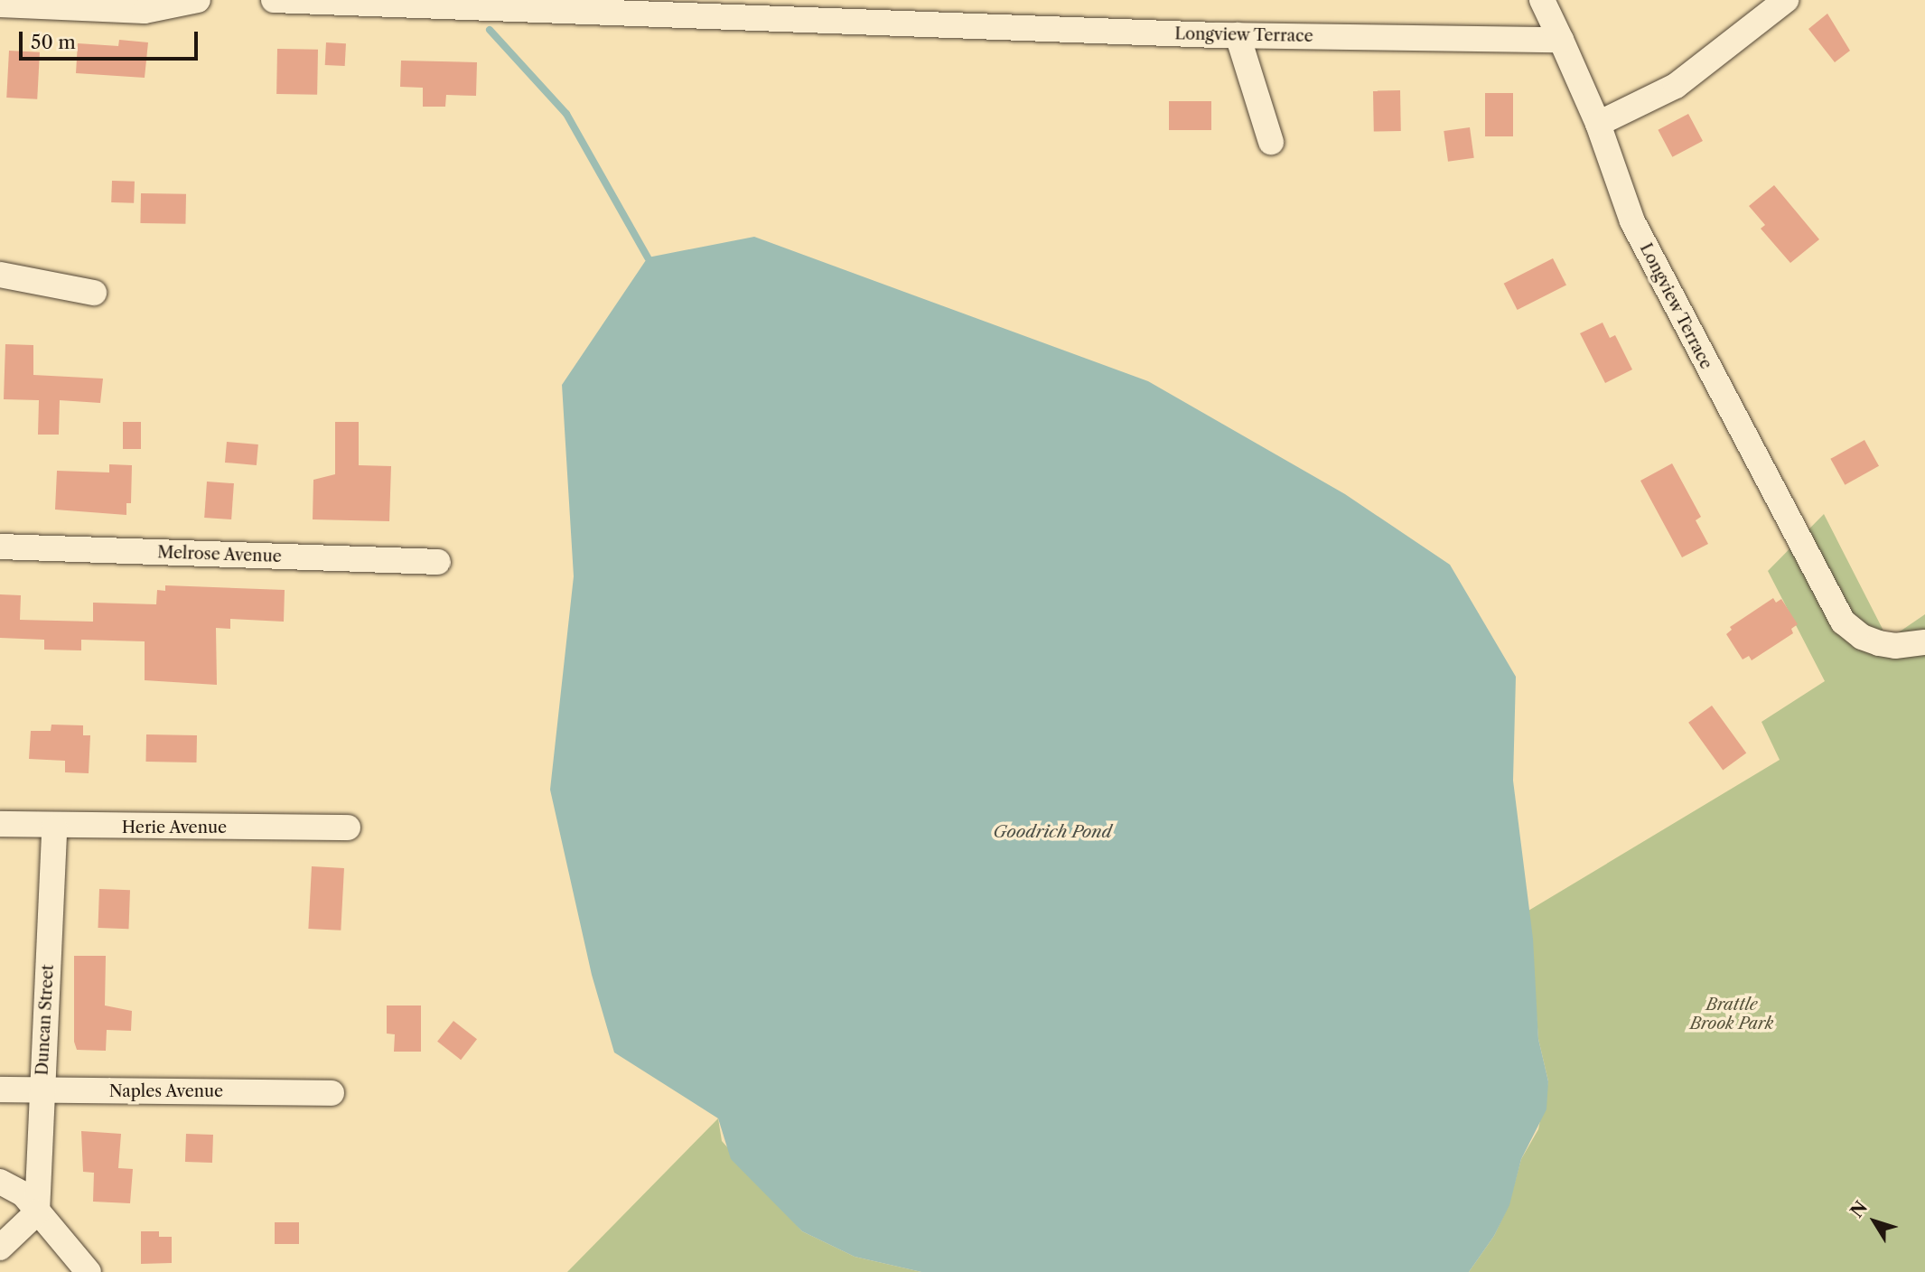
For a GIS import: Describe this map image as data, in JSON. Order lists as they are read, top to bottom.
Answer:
{
  "streets": {
    "street": [
      "Longview Terrace",
      "Melrose Avenue",
      "Herie Avenue",
      "Duncan Street",
      "Naples Avenue"
    ]
  },
  "crossings": [
    ["Herie Avenue", "Duncan Street"],
    ["Duncan Street", "Naples Avenue"]
  ],
  "water": ["Goodrich Pond"],
  "parks": ["Brattle Brook Park"],
  "scale_bar": "50 m",
  "north": "top left"
}
